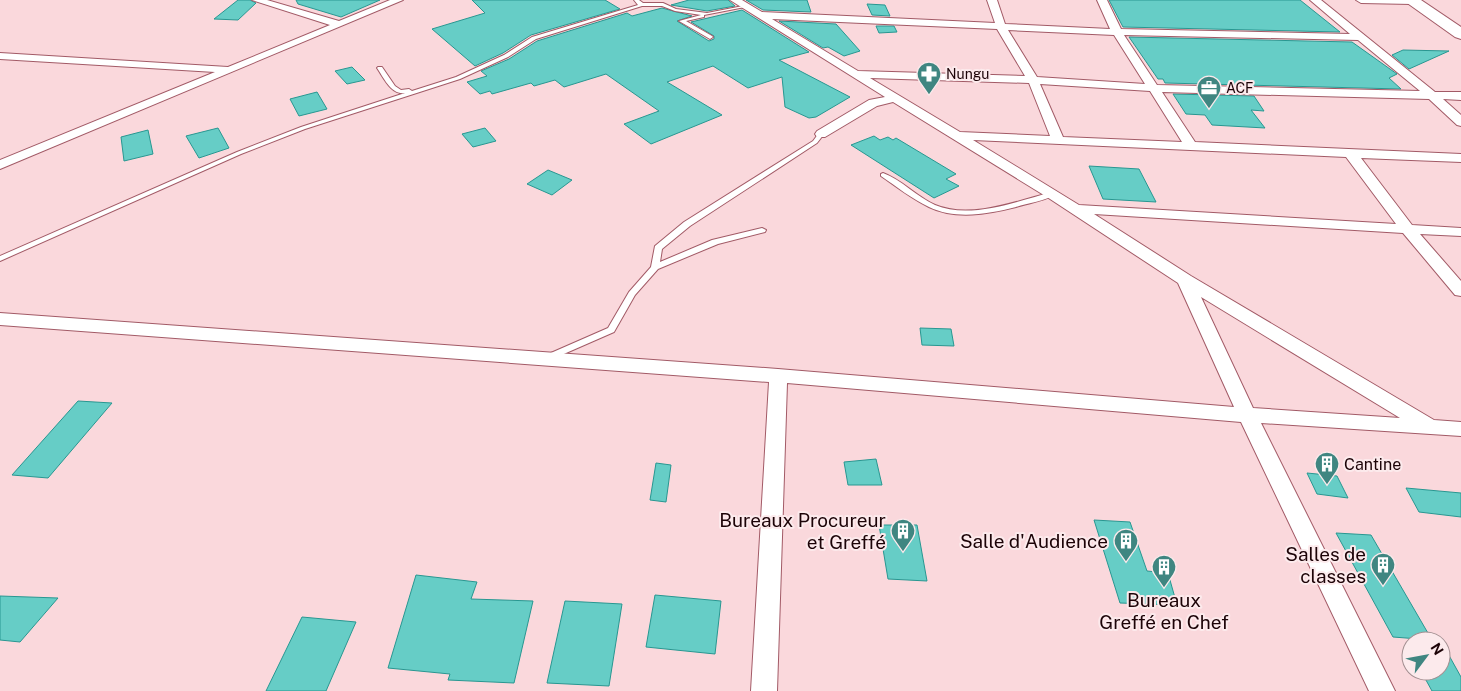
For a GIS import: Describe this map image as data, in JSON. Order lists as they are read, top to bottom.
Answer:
{
  "places": {
    "pharmacy": ["Nungu"],
    "office": ["ACF"],
    "building": [
      "Cantine",
      "Bureaux Procureur et Greffé",
      "Salle d'Audience",
      "Salles de classes",
      "Bureaux Greffé en Chef"
    ]
  },
  "north": "top right"
}
